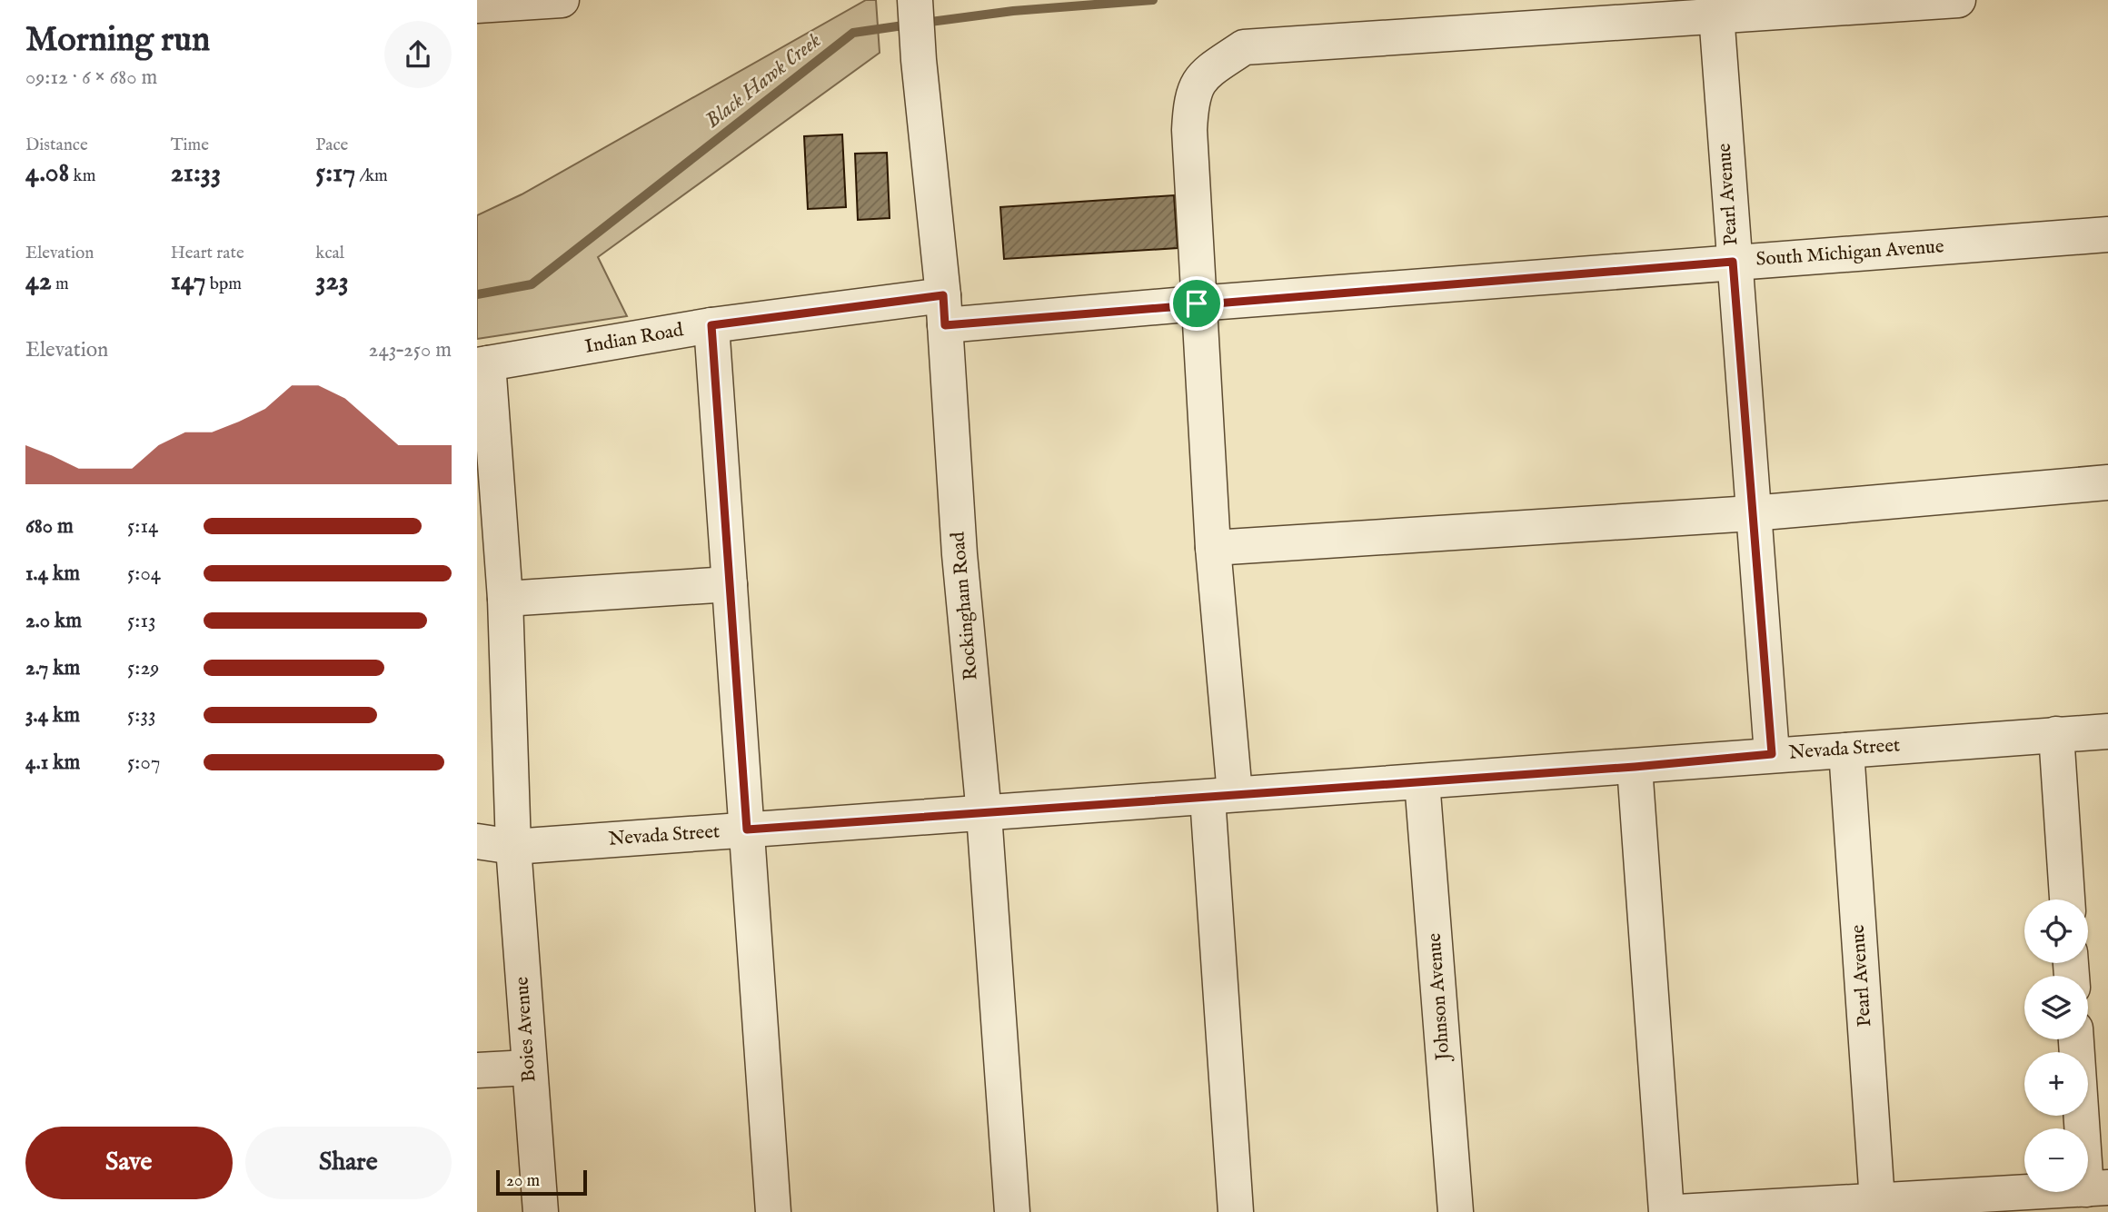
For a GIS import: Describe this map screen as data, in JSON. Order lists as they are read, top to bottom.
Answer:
{
  "streets": {
    "street": [
      "Pearl Avenue",
      "South Michigan Avenue",
      "Indian Road",
      "Rockingham Road",
      "Nevada Street",
      "Johnson Avenue",
      "Boies Avenue"
    ]
  },
  "crossings": [
    ["Pearl Avenue", "South Michigan Avenue"],
    ["Pearl Avenue", "Nevada Street"],
    ["South Michigan Avenue", "Indian Road"],
    ["South Michigan Avenue", "Rockingham Road"],
    ["Indian Road", "Rockingham Road"],
    ["Indian Road", "Boies Avenue"],
    ["Rockingham Road", "Nevada Street"],
    ["Nevada Street", "Johnson Avenue"],
    ["Nevada Street", "Boies Avenue"]
  ],
  "water": ["Black Hawk Creek"],
  "scale_bar": "20 m",
  "page": {
    "heading": ["Morning run", "09:12 · 6 × 680 m"],
    "stats": [
      ["Distance", "4.08 km"],
      ["Time", "21:33"],
      ["Pace", "5:17 /km"],
      ["Elevation", "42 m"],
      ["Heart rate", "147 bpm"],
      ["kcal", "323"]
    ],
    "chart": ["Elevation", "243–250 m"],
    "list": [
      {
        "name": "680 m",
        "note": "5:14"
      },
      {
        "name": "1.4 km",
        "note": "5:04"
      },
      {
        "name": "2.0 km",
        "note": "5:13"
      },
      {
        "name": "2.7 km",
        "note": "5:29"
      },
      {
        "name": "3.4 km",
        "note": "5:33"
      },
      {
        "name": "4.1 km",
        "note": "5:07"
      }
    ],
    "map_buttons": ["+", "−"],
    "buttons": ["Save", "Share"],
    "scale": "20 m"
  }
}
